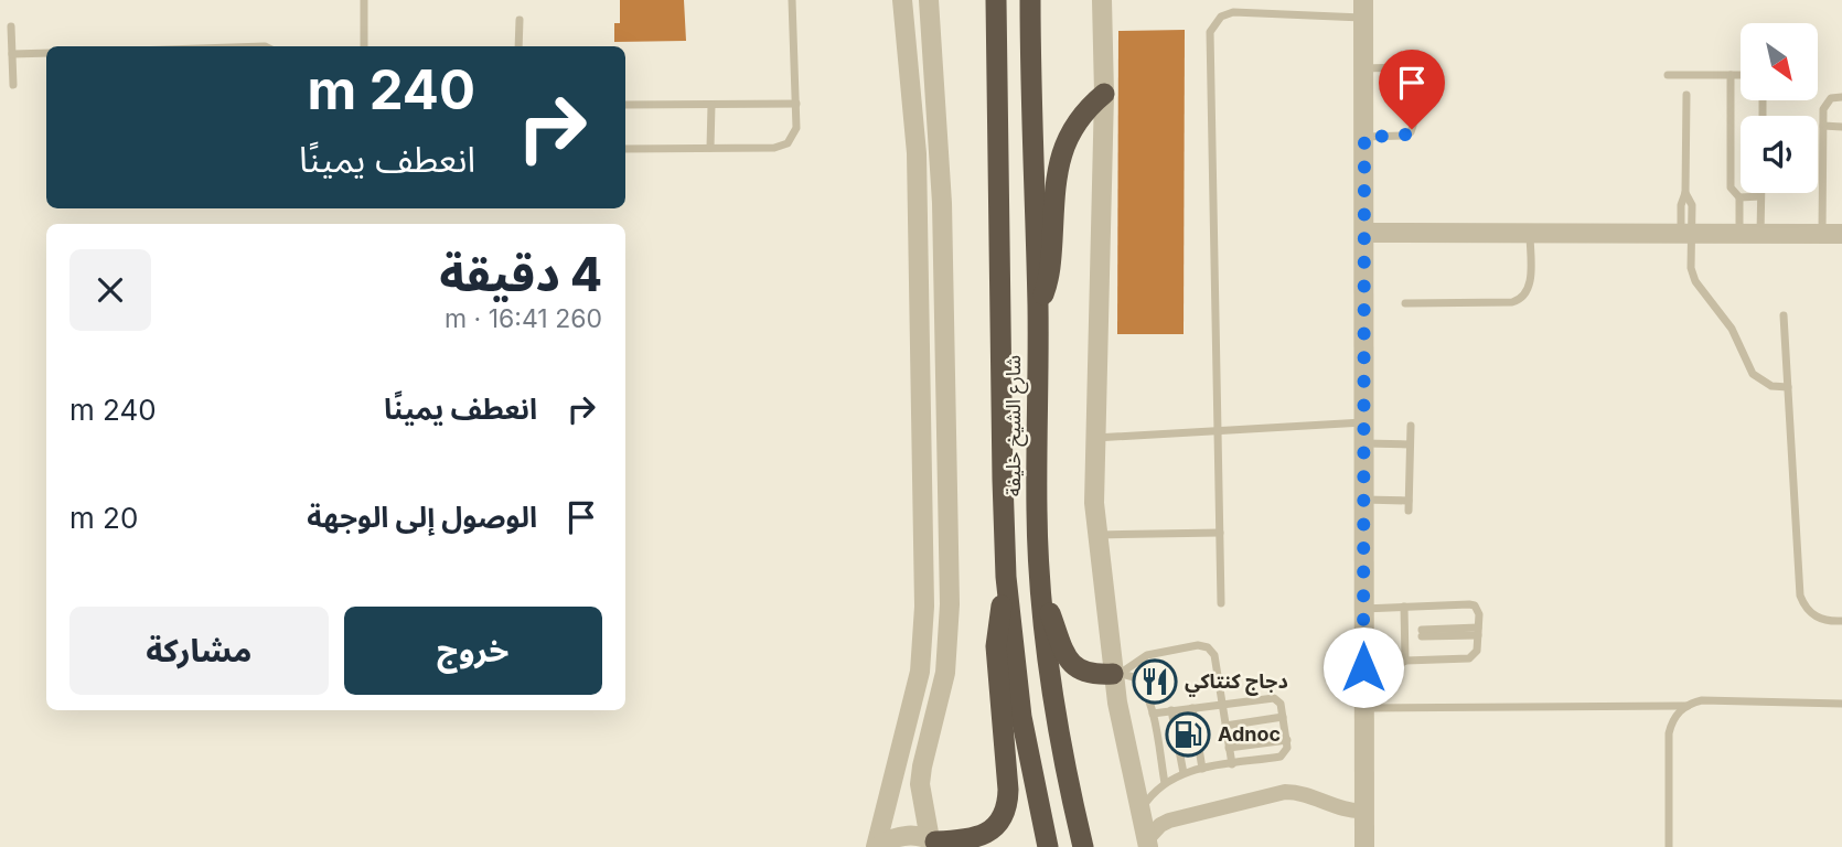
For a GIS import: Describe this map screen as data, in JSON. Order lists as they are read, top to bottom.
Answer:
{
  "streets": {
    "highway": ["شارع الشيخ خليفة"]
  },
  "places": {
    "restaurant": ["دجاج كنتاكي"],
    "fuel station": ["Adnoc"]
  },
  "north": "bottom right",
  "page": {
    "turn": ["240 m", "انعطف يمينًا"],
    "heading": ["4 دقيقة", "260 m · 16:41"],
    "list": [
      {
        "name": "انعطف يمينًا",
        "value": "240 m"
      },
      {
        "name": "الوصول إلى الوجهة",
        "value": "20 m"
      }
    ],
    "buttons": ["خروج", "مشاركة"]
  }
}
